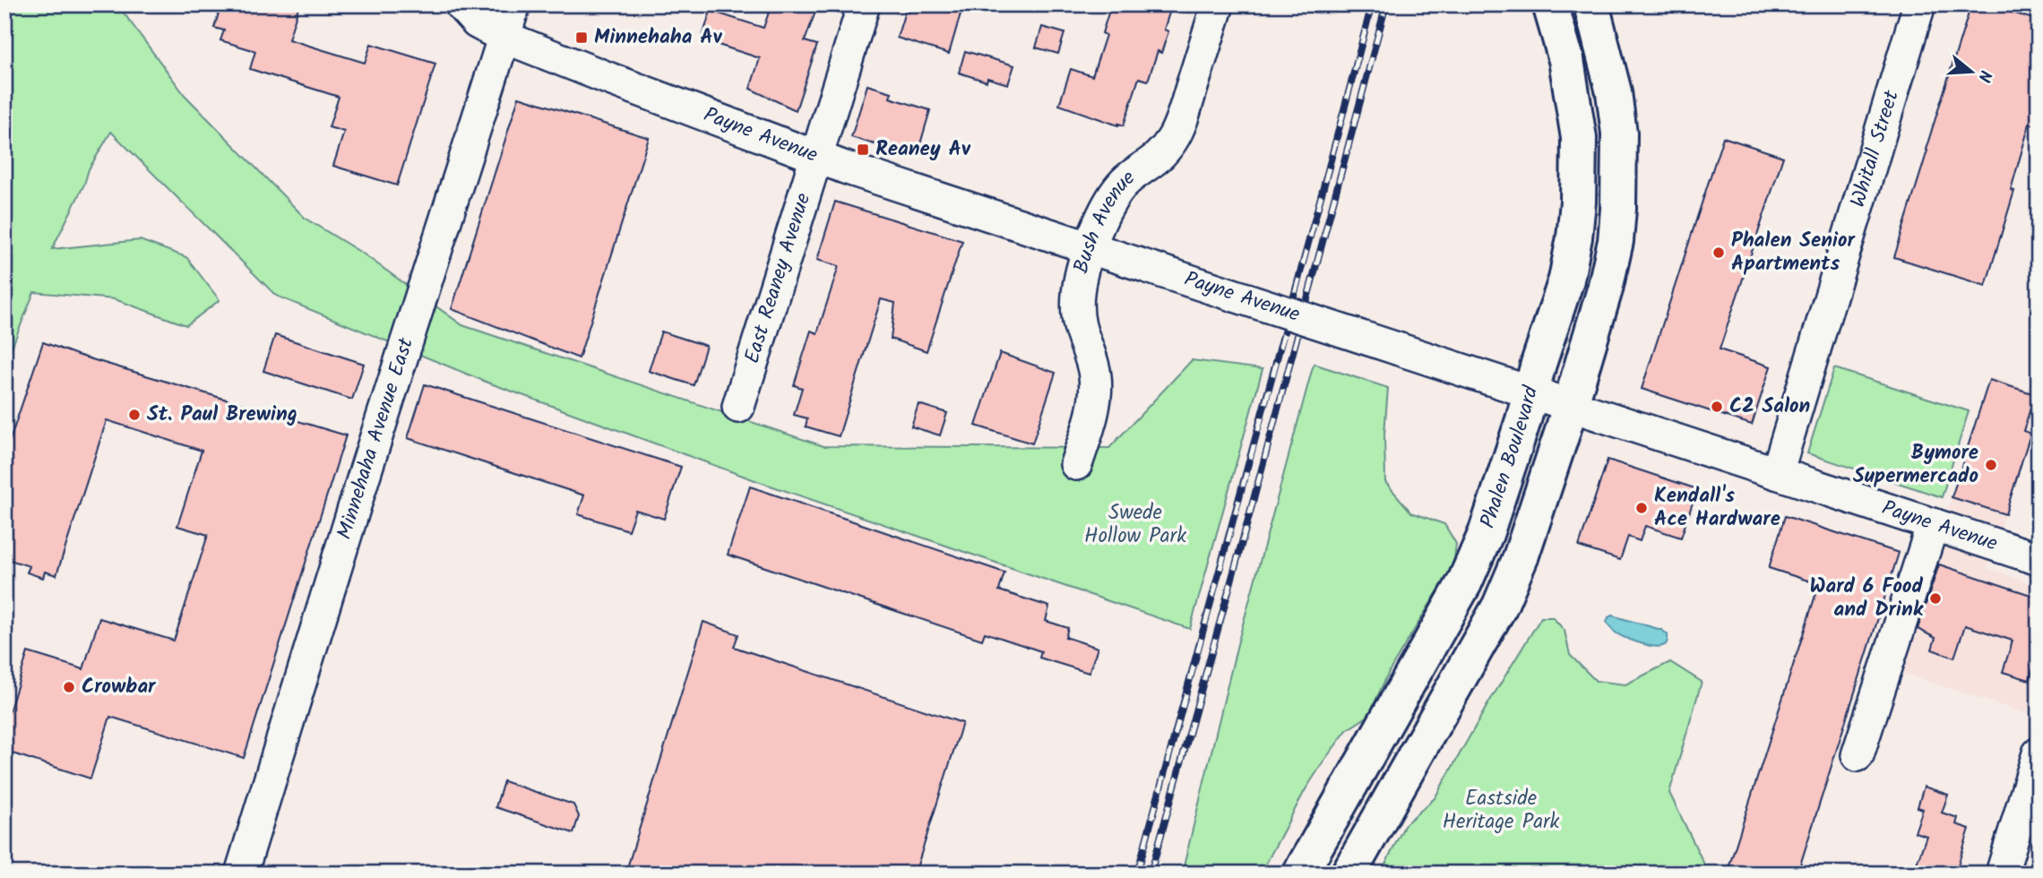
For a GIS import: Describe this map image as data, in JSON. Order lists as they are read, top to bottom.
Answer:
{
  "streets": {
    "main road": ["Phalen Boulevard"],
    "street": [
      "Payne Avenue",
      "Whitall Street",
      "Bush Avenue",
      "East Reaney Avenue",
      "Minnehaha Avenue East"
    ]
  },
  "crossings": [
    ["Payne Avenue", "Whitall Street"],
    ["Payne Avenue", "Bush Avenue"],
    ["Payne Avenue", "East Reaney Avenue"],
    ["Payne Avenue", "Minnehaha Avenue East"],
    ["Payne Avenue", "Phalen Boulevard"]
  ],
  "parks": ["Swede Hollow Park", "Eastside Heritage Park"],
  "places": {
    "transit": ["Minnehaha Av", "Reaney Av"],
    "other": [
      "Phalen Senior Apartments",
      "C2 Salon",
      "St. Paul Brewing",
      "Bymore Supermercado",
      "Kendall's Ace Hardware",
      "Ward 6 Food and Drink",
      "Crowbar"
    ]
  },
  "north": "right"
}
